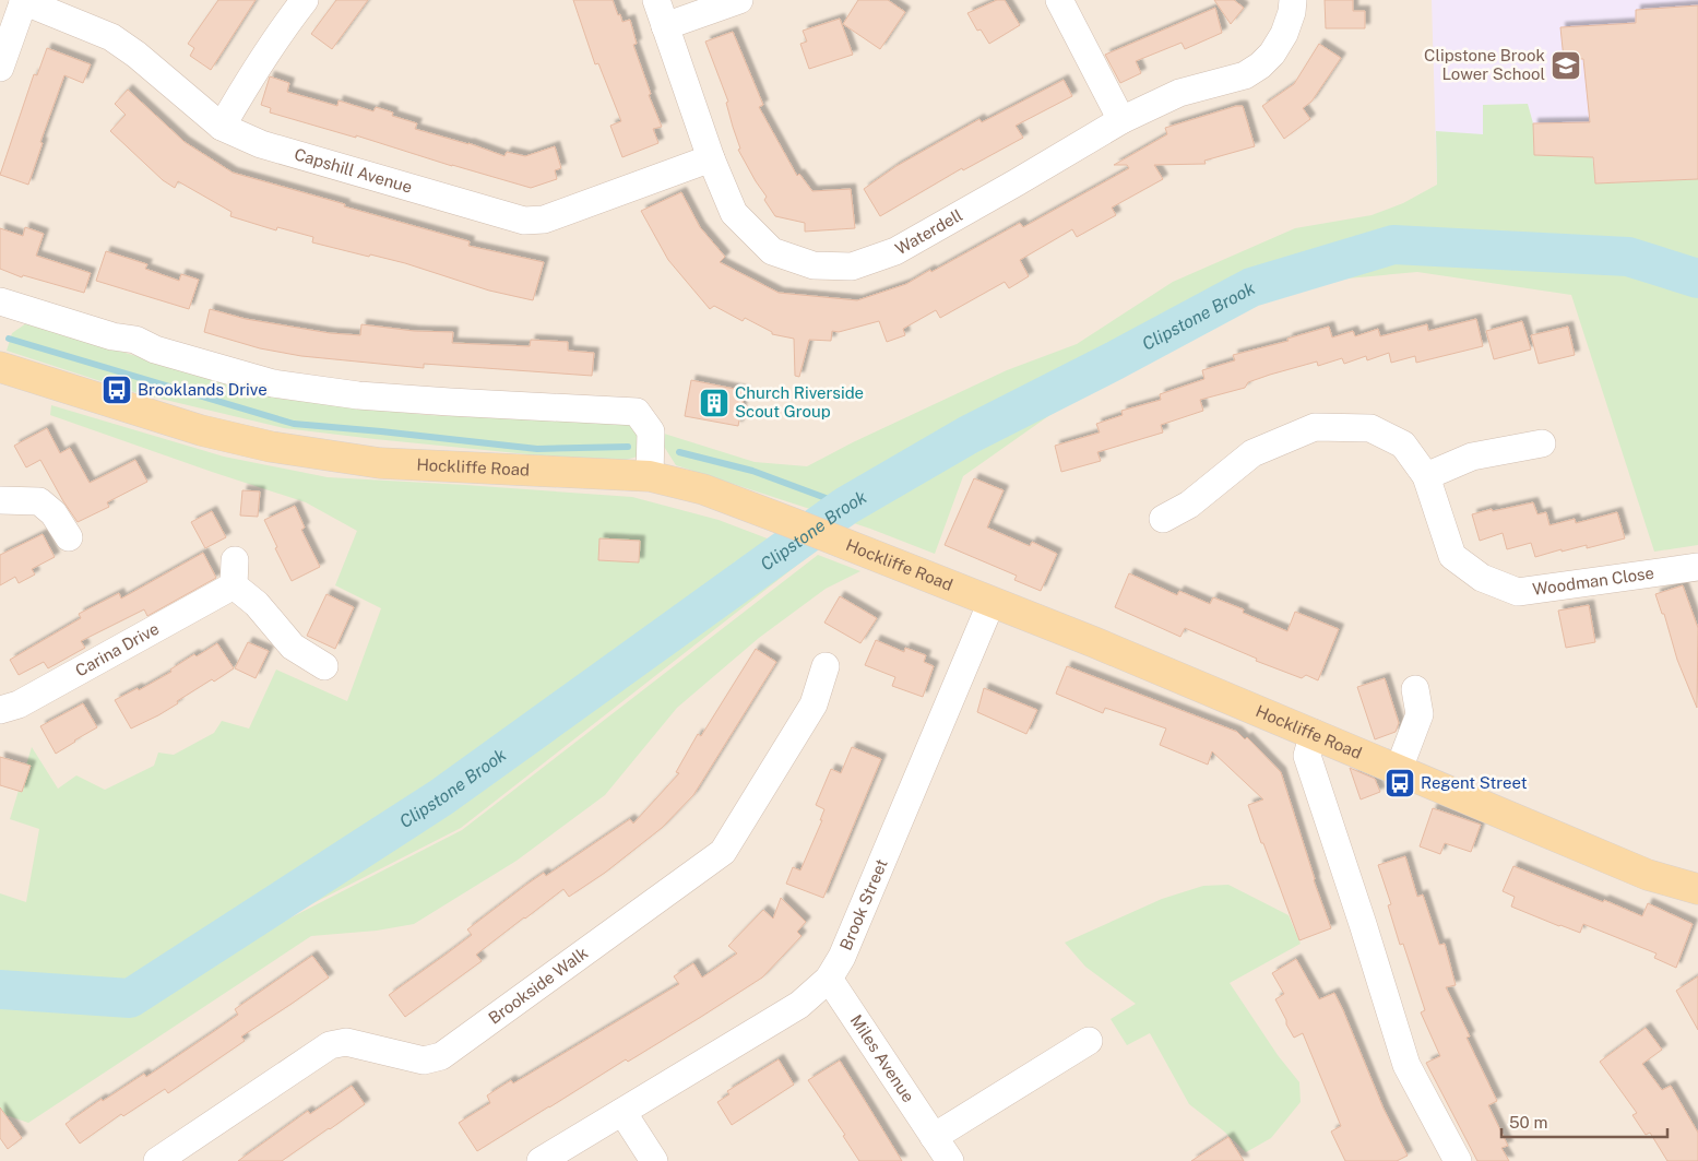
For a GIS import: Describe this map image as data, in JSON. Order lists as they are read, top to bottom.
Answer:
{
  "streets": {
    "main road": ["Hockliffe Road"],
    "street": [
      "Capshill Avenue",
      "Waterdell",
      "Woodman Close",
      "Carina Drive",
      "Brook Street",
      "Brookside Walk",
      "Miles Avenue"
    ]
  },
  "crossings": [
    ["Capshill Avenue", "Waterdell"],
    ["Hockliffe Road", "Brook Street"],
    ["Brook Street", "Miles Avenue"]
  ],
  "water": ["Clipstone Brook"],
  "places": {
    "school or university": ["Clipstone Brook Lower School"],
    "bus stop": ["Brooklands Drive", "Regent Street"],
    "building": ["Church Riverside Scout Group"]
  },
  "scale_bar": "50 m"
}
